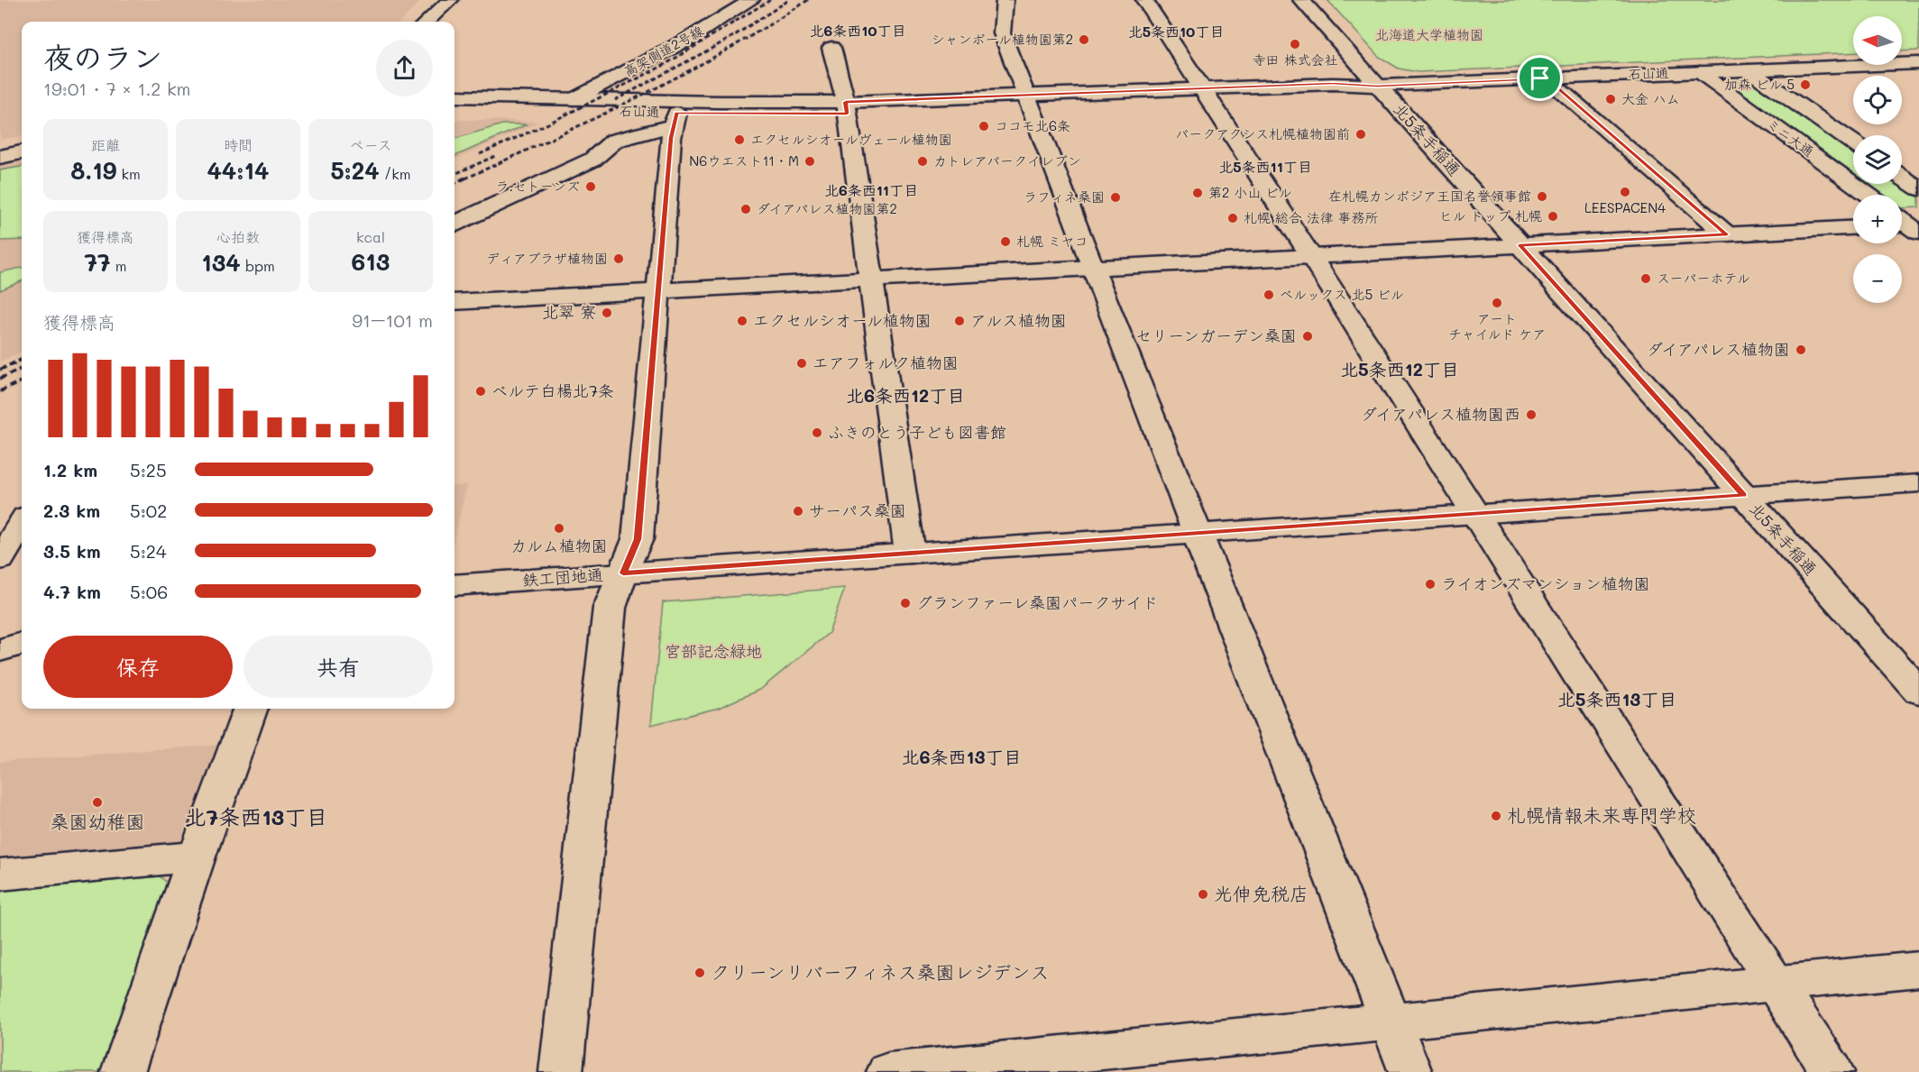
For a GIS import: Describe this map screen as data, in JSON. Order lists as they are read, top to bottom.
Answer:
{
  "streets": {
    "street": [
      "高架側道2号線",
      "石山通",
      "ミニ大通",
      "北5条手稲通",
      "鉄工団地通"
    ]
  },
  "crossings": [
    ["高架側道2号線", "石山通"],
    ["石山通", "ミニ大通"],
    ["石山通", "北5条手稲通"],
    ["北5条手稲通", "鉄工団地通"]
  ],
  "districts": [
    "北6条西10丁目",
    "北5条西10丁目",
    "北5条西11丁目",
    "北6条西11丁目",
    "北5条西12丁目",
    "北6条西12丁目",
    "北5条西13丁目",
    "北6条西13丁目",
    "北7条西13丁目"
  ],
  "parks": ["北海道大学植物園", "宮部記念緑地"],
  "places": [
    "シャンボール植物園第2",
    "寺田 株式会社",
    "加森 ビル 5",
    "大金 ハム",
    "ココモ北6条",
    "パークアクシス札幌植物園前",
    "エクセルシオールヴェール植物園",
    "N6ウエスト11・M",
    "カトレアパークイレブン",
    "ラ.セトーンズ",
    "LEESPACEN4",
    "第2 小山 ビル",
    "在札幌カンボジア王国名誉領事館",
    "ラフィネ桑園",
    "ダイアパレス植物園第2",
    "ヒル トップ 札幌",
    "札幌 総合 法律 事務所",
    "札幌 ミヤコ",
    "ディアプラザ植物園",
    "スーパーホテル",
    "ベルックス 北5 ビル",
    "アート チャイルド ケア",
    "北翠 寮",
    "エクセルシオール植物園",
    "アルス植物園",
    "セリーンガーデン桑園",
    "ダイアパレス植物園",
    "エアフォルク植物園",
    "ベルテ白楊北7条",
    "ダイアパレス植物園西",
    "ふきのとう子ども図書館",
    "サーパス桑園",
    "カルム植物園",
    "ライオンズマンション植物園",
    "グランファーレ桑園パークサイド",
    "桑園幼稚園",
    "札幌情報未来専門学校",
    "光伸免税店",
    "クリーンリバーフィネス桑園レジデンス"
  ],
  "north": "left",
  "page": {
    "map_buttons": ["+", "−"],
    "heading": ["夜のラン", "19:01 · 7 × 1.2 km"],
    "stats": [
      ["距離", "8.19 km"],
      ["時間", "44:14"],
      ["ペース", "5:24 /km"],
      ["獲得標高", "77 m"],
      ["心拍数", "134 bpm"],
      ["kcal", "613"]
    ],
    "chart": ["獲得標高", "91–101 m"],
    "list": [
      {
        "name": "1.2 km",
        "note": "5:25"
      },
      {
        "name": "2.3 km",
        "note": "5:02"
      },
      {
        "name": "3.5 km",
        "note": "5:24"
      },
      {
        "name": "4.7 km",
        "note": "5:06"
      }
    ],
    "buttons": ["保存", "共有"]
  }
}
